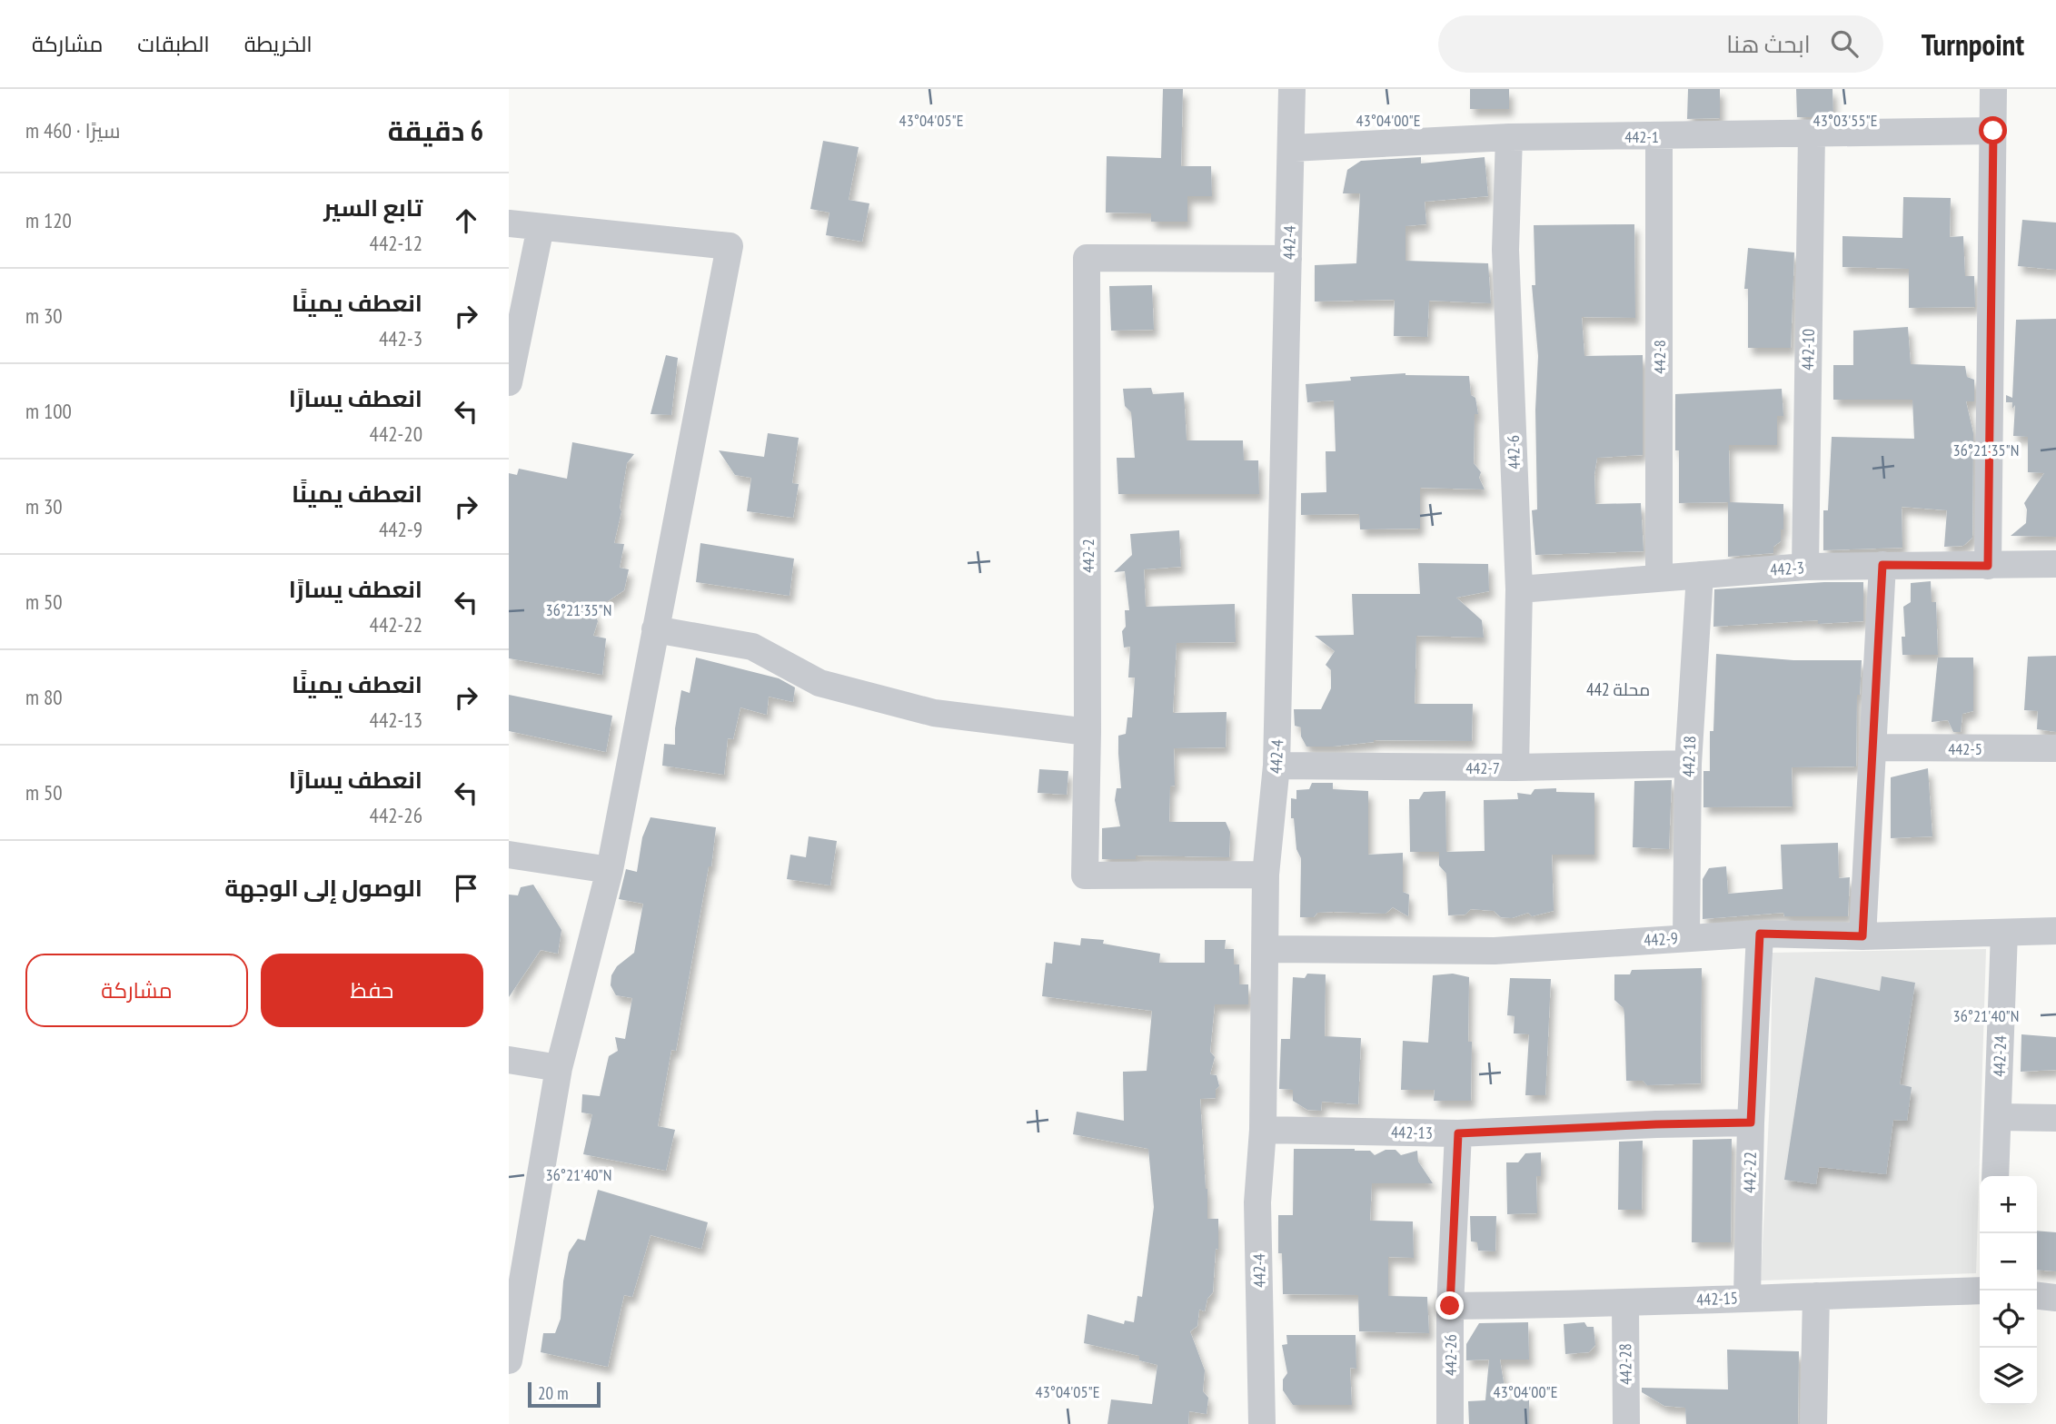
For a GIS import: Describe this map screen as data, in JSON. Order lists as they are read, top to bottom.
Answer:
{
  "streets": {
    "street": [
      "442-1",
      "442-4",
      "442-10",
      "442-8",
      "442-6",
      "442-2",
      "442-3",
      "442-5",
      "442-18",
      "442-7",
      "442-9",
      "442-24",
      "442-13",
      "442-22",
      "442-15",
      "442-26",
      "442-28"
    ]
  },
  "crossings": [
    ["442-1", "442-4"],
    ["442-1", "442-10"],
    ["442-1", "442-8"],
    ["442-1", "442-6"],
    ["442-4", "442-2"],
    ["442-4", "442-7"],
    ["442-4", "442-9"],
    ["442-4", "442-13"],
    ["442-10", "442-3"],
    ["442-8", "442-3"],
    ["442-6", "442-3"],
    ["442-6", "442-7"],
    ["442-3", "442-18"],
    ["442-18", "442-7"],
    ["442-18", "442-9"],
    ["442-9", "442-24"],
    ["442-9", "442-22"],
    ["442-13", "442-22"],
    ["442-13", "442-26"],
    ["442-22", "442-15"],
    ["442-15", "442-26"],
    ["442-15", "442-28"]
  ],
  "districts": ["محلة 442"],
  "scale_bar": "20 m",
  "page": {
    "header": "Turnpoint",
    "search": "ابحث هنا",
    "nav": ["الخريطة", "الطبقات", "مشاركة"],
    "heading": ["6 دقيقة", "سيرًا · 460 m"],
    "list": [
      ["تابع السير", "442-12", "120 m"],
      ["انعطف يمينًا", "442-3", "30 m"],
      ["انعطف يسارًا", "442-20", "100 m"],
      ["انعطف يمينًا", "442-9", "30 m"],
      ["انعطف يسارًا", "442-22", "50 m"],
      ["انعطف يمينًا", "442-13", "80 m"],
      ["انعطف يسارًا", "442-26", "50 m"],
      "الوصول إلى الوجهة"
    ],
    "buttons": ["حفظ", "مشاركة"],
    "map_buttons": ["+", "−"],
    "scale": "20 m"
  },
  "coordinates": [
    "43°04'05\"E",
    "43°04'00\"E",
    "43°03'55\"E",
    "36°21'35\"N",
    "36°21'40\"N"
  ]
}
